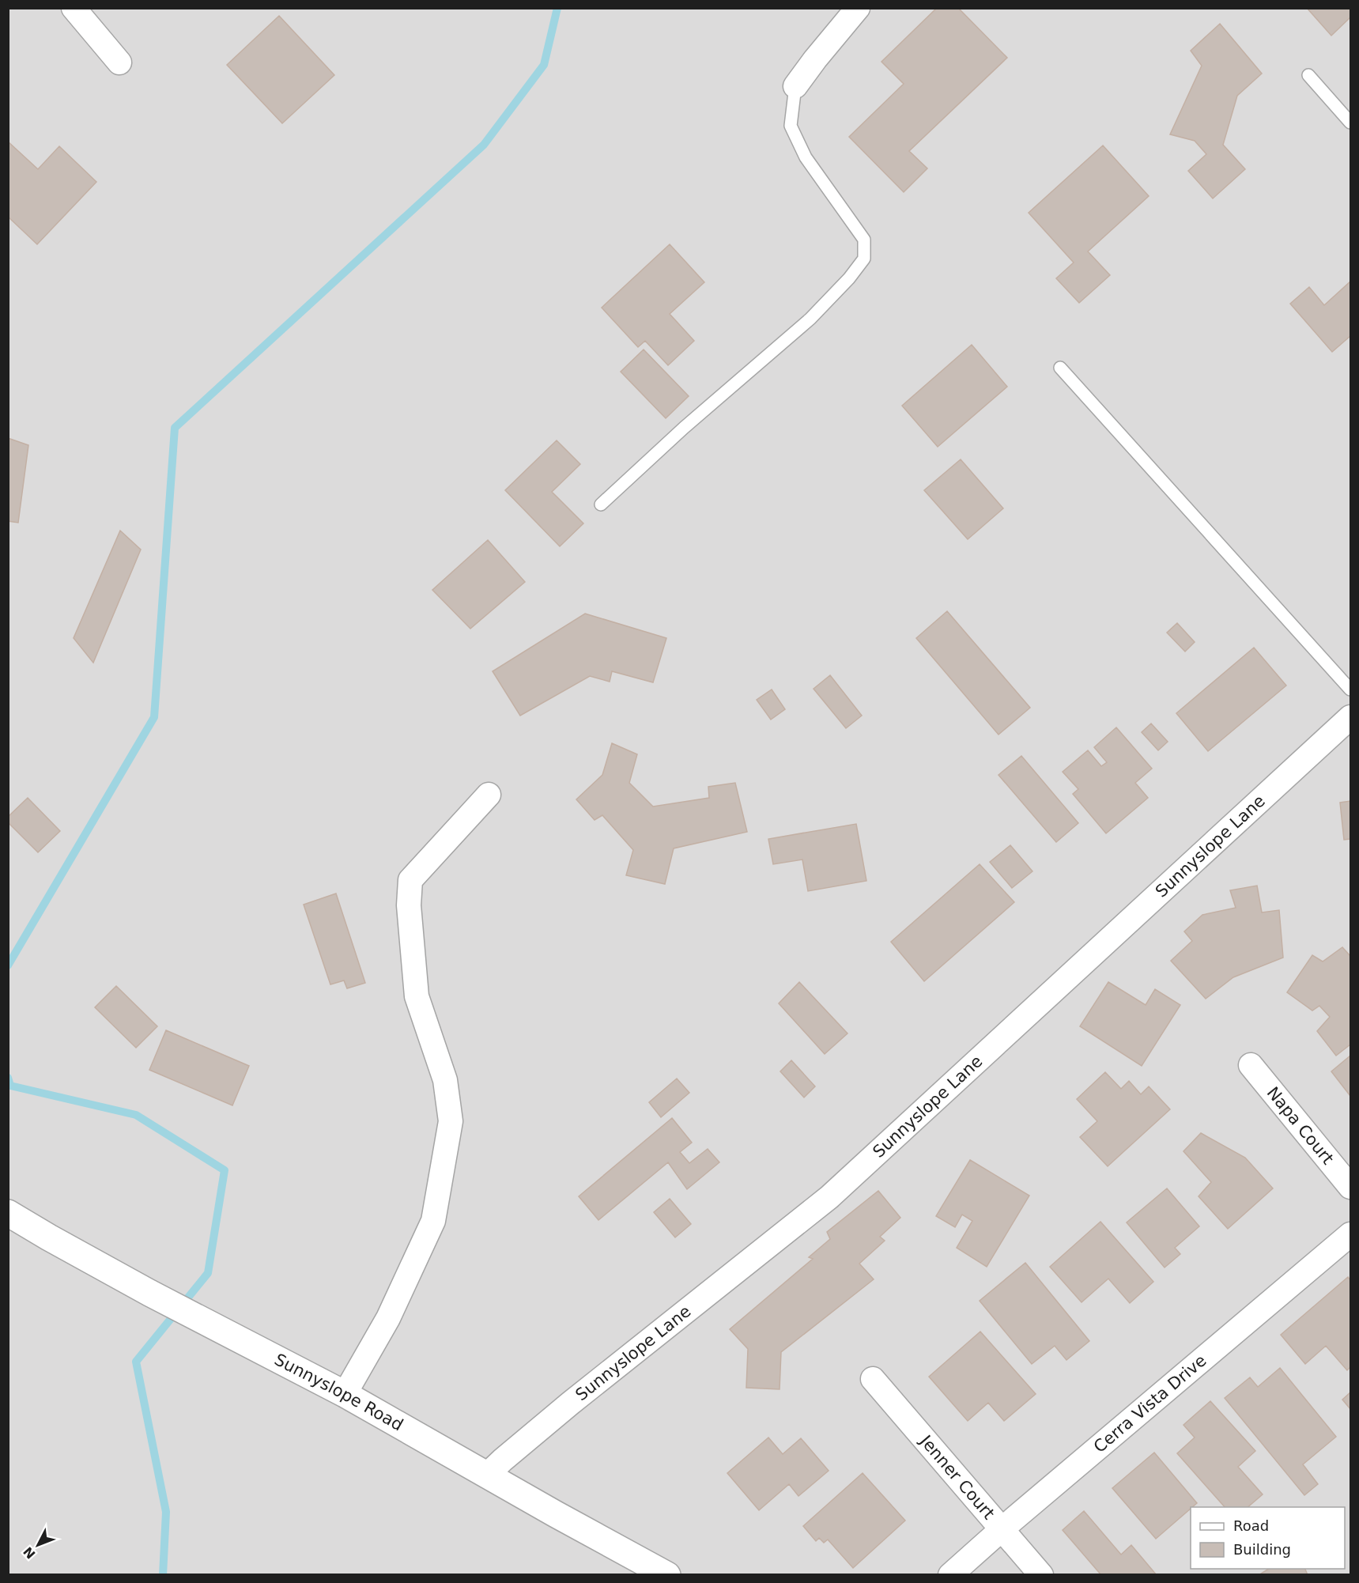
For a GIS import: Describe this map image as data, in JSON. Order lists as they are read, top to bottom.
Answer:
{
  "streets": {
    "street": [
      "Sunnyslope Lane",
      "Napa Court",
      "Sunnyslope Road",
      "Cerra Vista Drive",
      "Jenner Court"
    ]
  },
  "crossings": [
    ["Sunnyslope Lane", "Sunnyslope Road"],
    ["Cerra Vista Drive", "Jenner Court"]
  ],
  "legend": ["Road", "Building"],
  "north": "bottom left"
}
